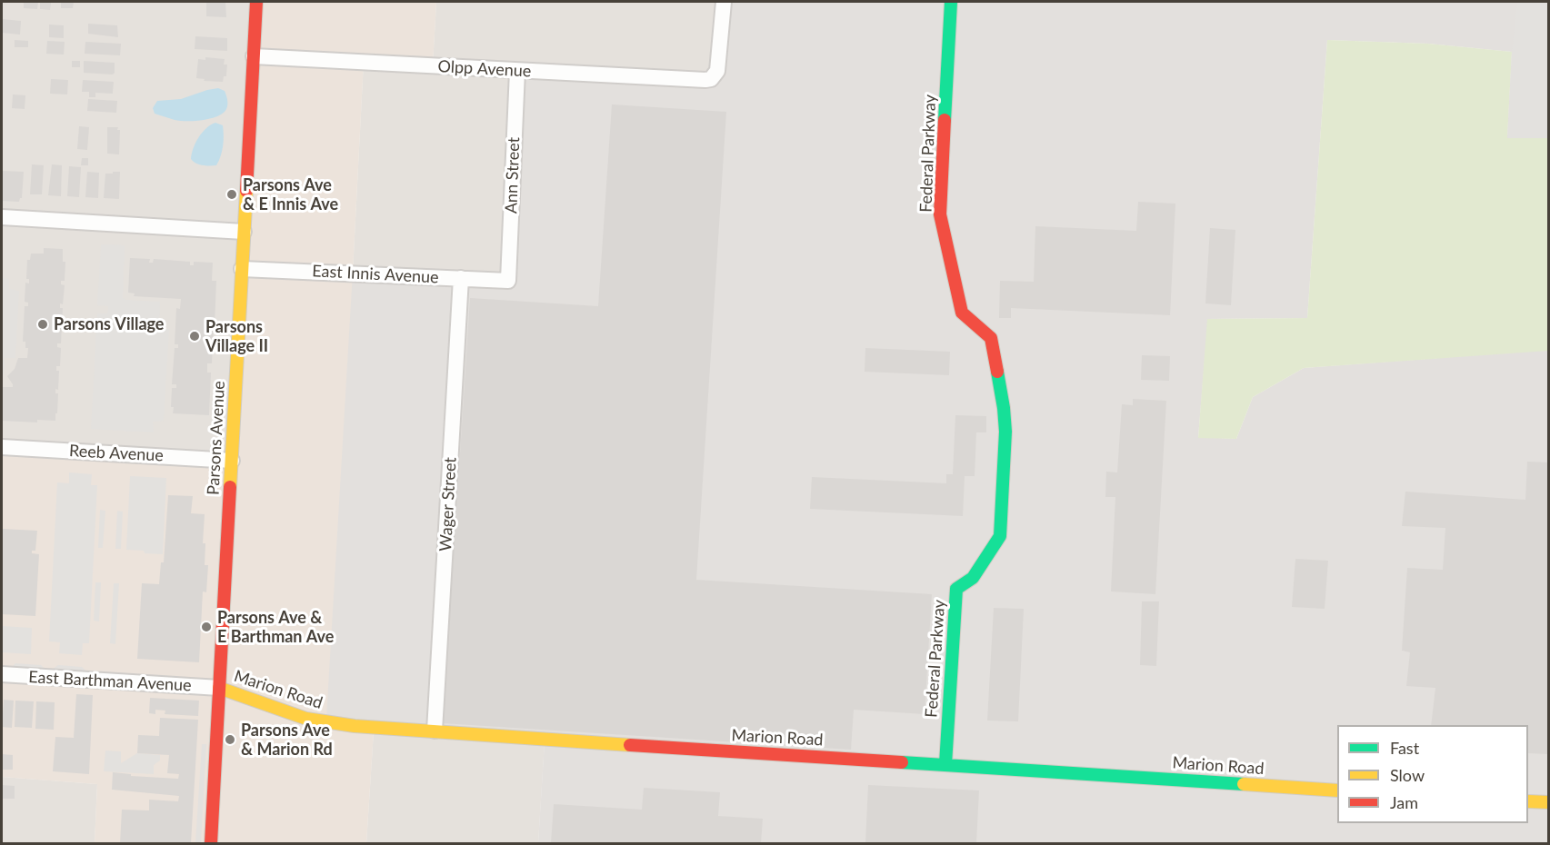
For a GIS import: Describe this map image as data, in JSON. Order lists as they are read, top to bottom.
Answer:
{
  "streets": {
    "street": [
      "Olpp Avenue",
      "Federal Parkway",
      "Ann Street",
      "East Innis Avenue",
      "Parsons Avenue",
      "Reeb Avenue",
      "Wager Street",
      "East Barthman Avenue",
      "Marion Road"
    ]
  },
  "crossings": [
    ["Olpp Avenue", "Ann Street"],
    ["Olpp Avenue", "Parsons Avenue"],
    ["Federal Parkway", "Marion Road"],
    ["Ann Street", "East Innis Avenue"],
    ["East Innis Avenue", "Parsons Avenue"],
    ["East Innis Avenue", "Wager Street"],
    ["Parsons Avenue", "Reeb Avenue"],
    ["Parsons Avenue", "East Barthman Avenue"],
    ["Parsons Avenue", "Marion Road"],
    ["Wager Street", "Marion Road"],
    ["East Barthman Avenue", "Marion Road"]
  ],
  "places": [
    "Parsons Ave & E Innis Ave",
    "Parsons Village",
    "Parsons Village II",
    "Parsons Ave & E Barthman Ave",
    "Parsons Ave & Marion Rd"
  ],
  "legend": ["Fast", "Slow", "Jam"]
}
